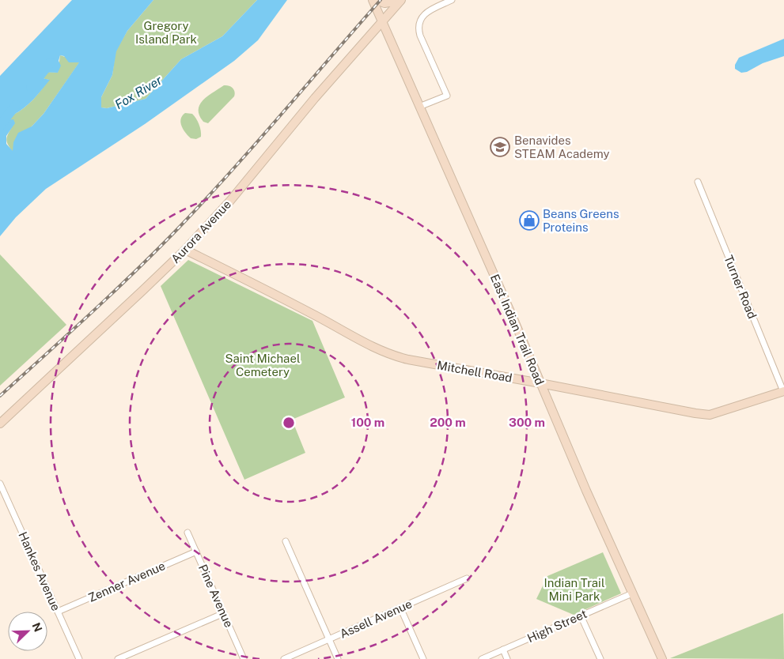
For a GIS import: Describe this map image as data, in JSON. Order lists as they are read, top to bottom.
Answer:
{
  "streets": {
    "main road": ["Aurora Avenue", "East Indian Trail Road", "Mitchell Road"],
    "street": [
      "Turner Road",
      "Hankes Avenue",
      "Zenner Avenue",
      "Pine Avenue",
      "Assell Avenue",
      "High Street"
    ]
  },
  "crossings": [
    ["Aurora Avenue", "East Indian Trail Road"],
    ["Aurora Avenue", "Mitchell Road"],
    ["Turner Road", "Mitchell Road"],
    ["East Indian Trail Road", "Mitchell Road"],
    ["East Indian Trail Road", "High Street"],
    ["Hankes Avenue", "Zenner Avenue"],
    ["Zenner Avenue", "Pine Avenue"]
  ],
  "water": ["Fox River"],
  "parks": ["Gregory Island Park", "Saint Michael Cemetery", "Indian Trail Mini Park"],
  "places": {
    "school or university": ["Benavides STEAM Academy"],
    "shop": ["Beans Greens Proteins"]
  },
  "north": "top right",
  "rings": ["100 m", "200 m", "300 m"]
}
